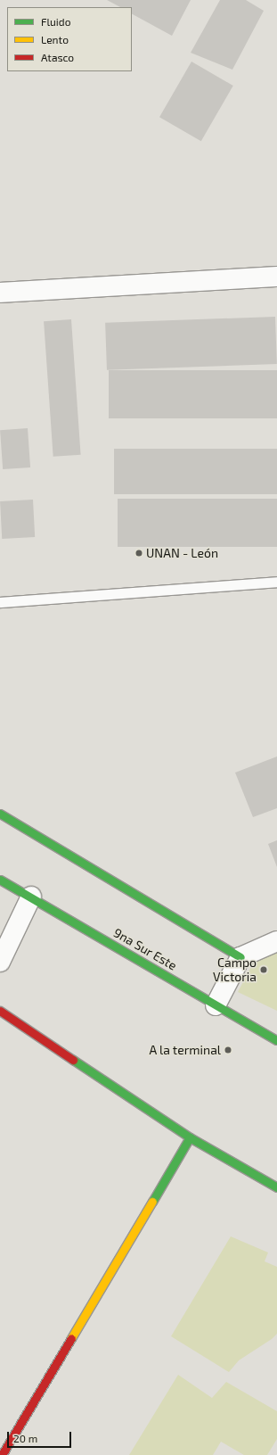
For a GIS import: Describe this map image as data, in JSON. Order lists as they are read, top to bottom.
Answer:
{
  "streets": {
    "street": ["9na Sur Este"]
  },
  "places": ["UNAN - León", "Campo Victoria", "A la terminal"],
  "legend": ["Fluido", "Lento", "Atasco"],
  "scale_bar": "20 m"
}
